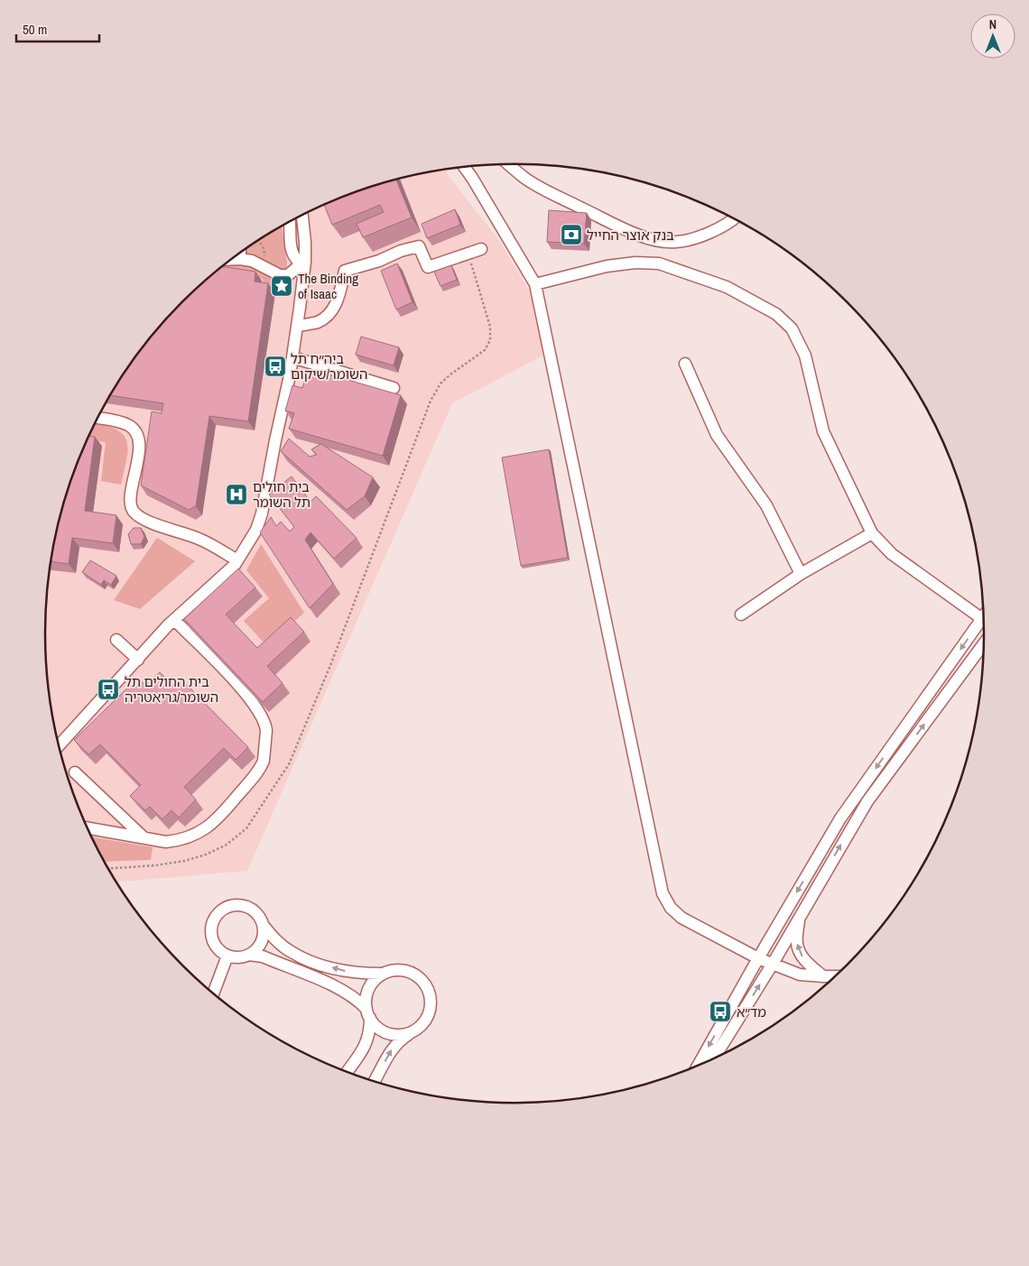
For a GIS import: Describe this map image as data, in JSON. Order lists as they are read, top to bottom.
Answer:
{
  "places": {
    "bank": ["בנק אוצר החייל"],
    "place": ["The Binding of Isaac"],
    "bus stop": ["ביה״ח תל השומר/שיקום", "בית החולים תל השומר/גריאטריה", "מד״א"],
    "hospital": ["בית חולים תל השומר"]
  },
  "scale_bar": "50 m",
  "north": "top"
}
